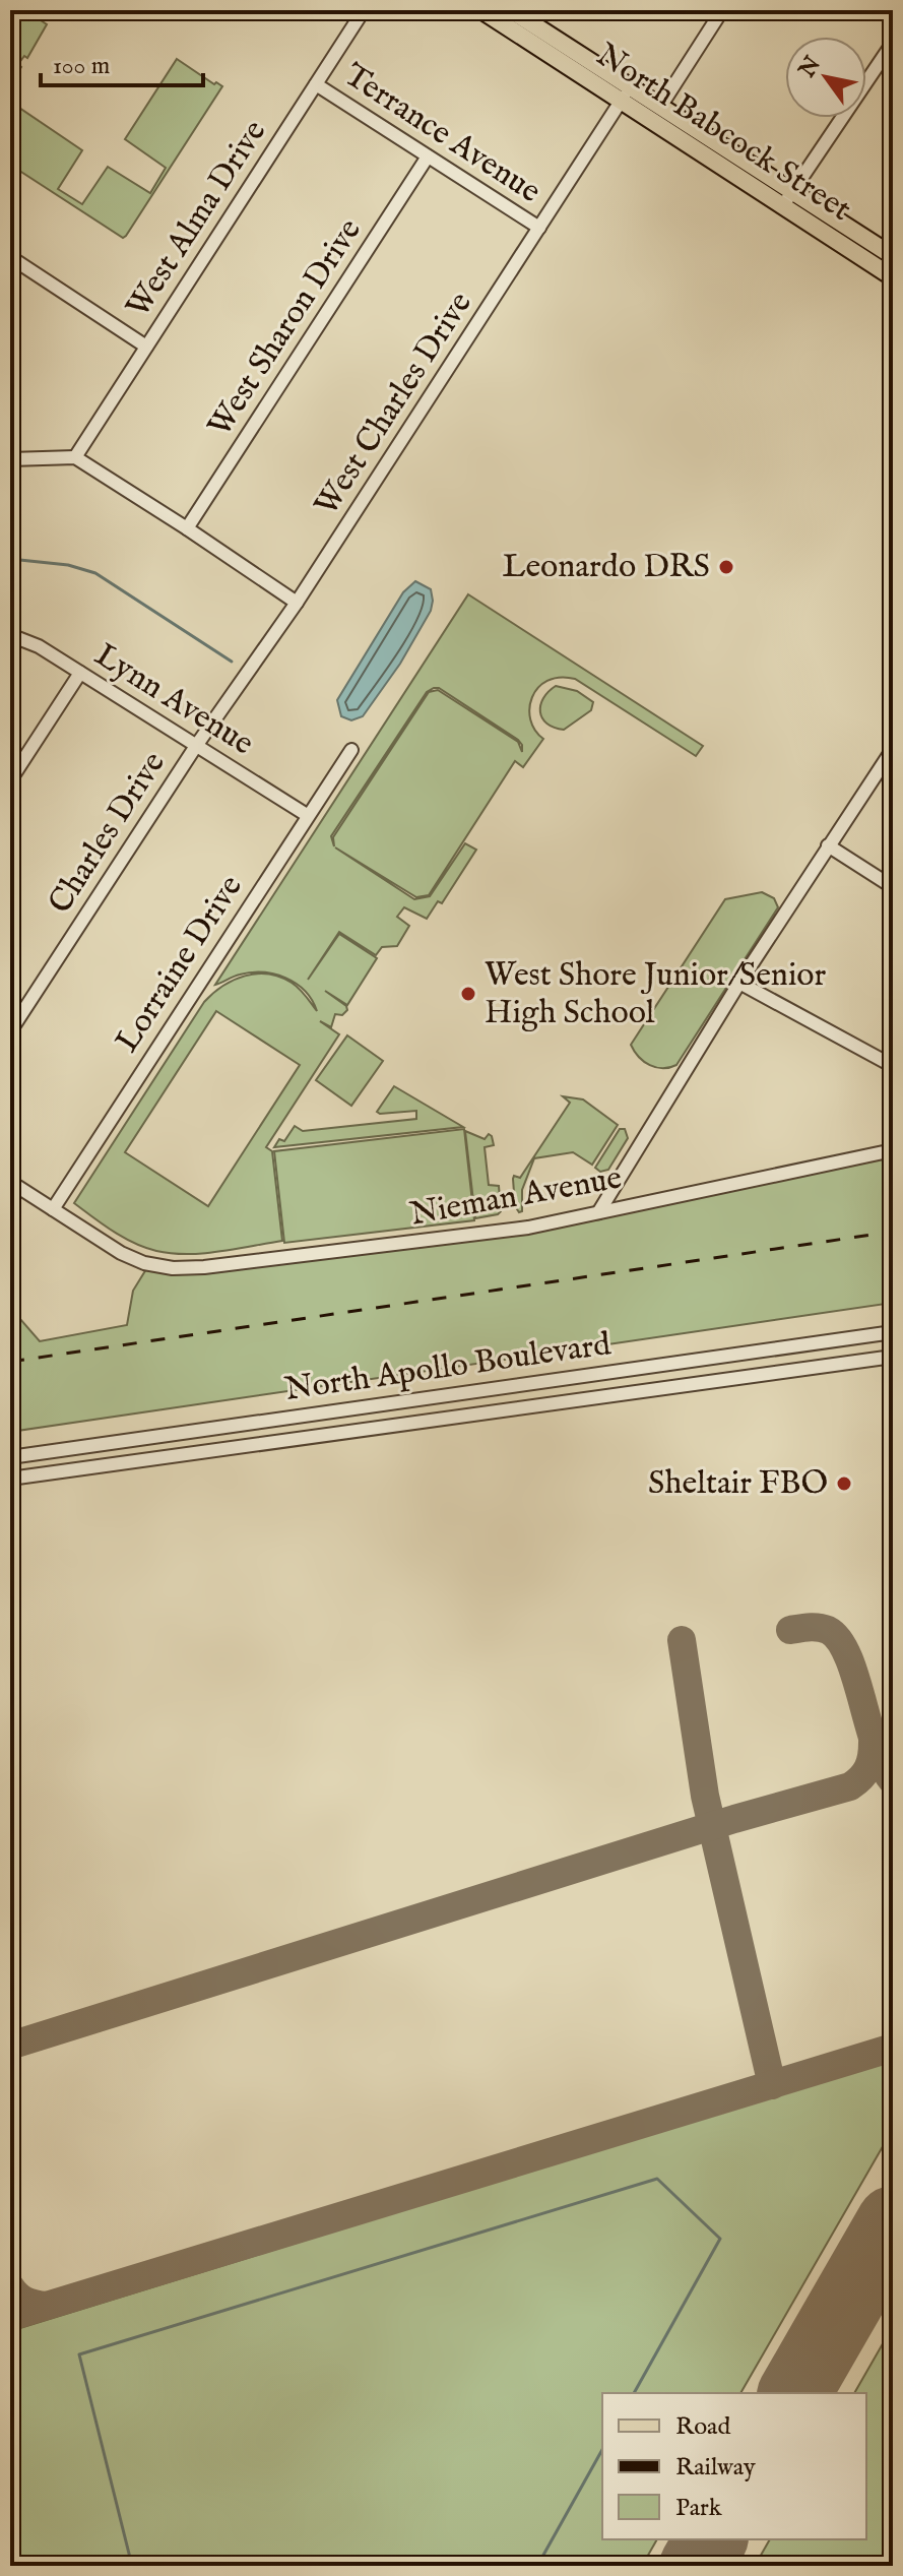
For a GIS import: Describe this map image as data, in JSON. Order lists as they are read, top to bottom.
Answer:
{
  "streets": {
    "main road": ["North Babcock Street"],
    "street": [
      "Terrance Avenue",
      "West Alma Drive",
      "West Sharon Drive",
      "West Charles Drive",
      "Lynn Avenue",
      "Charles Drive",
      "Lorraine Drive",
      "Nieman Avenue",
      "North Apollo Boulevard"
    ]
  },
  "crossings": [
    ["North Babcock Street", "West Charles Drive"],
    ["Terrance Avenue", "West Alma Drive"],
    ["Terrance Avenue", "West Sharon Drive"],
    ["Terrance Avenue", "West Charles Drive"],
    ["West Charles Drive", "Lynn Avenue"],
    ["West Charles Drive", "Charles Drive"],
    ["Lynn Avenue", "Charles Drive"],
    ["Lynn Avenue", "Lorraine Drive"],
    ["Lorraine Drive", "Nieman Avenue"]
  ],
  "places": ["Leonardo DRS", "West Shore Junior/Senior High School", "Sheltair FBO"],
  "legend": ["Road", "Railway", "Park"],
  "scale_bar": "100 m",
  "north": "top left"
}
